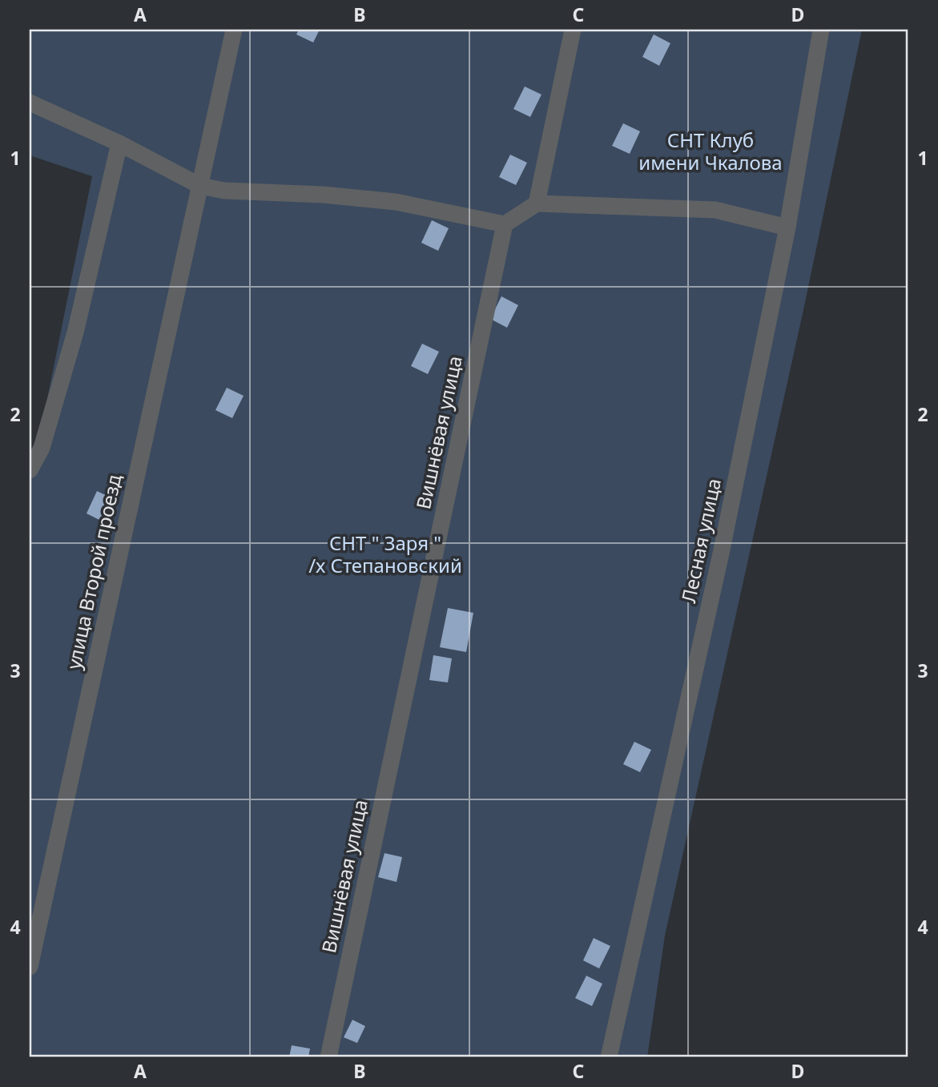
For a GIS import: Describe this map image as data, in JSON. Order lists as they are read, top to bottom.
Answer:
{
  "streets": {
    "lane": ["Вишнёвая улица", "Лесная улица", "улица Второй проезд"]
  },
  "parks": ["СНТ Клуб имени Чкалова", "СНТ \" Заря \" /х Степановский"],
  "grid": {
    "columns": [
      "A",
      "B",
      "C",
      "D"
    ],
    "rows": [
      "1",
      "2",
      "3",
      "4"
    ]
  }
}
